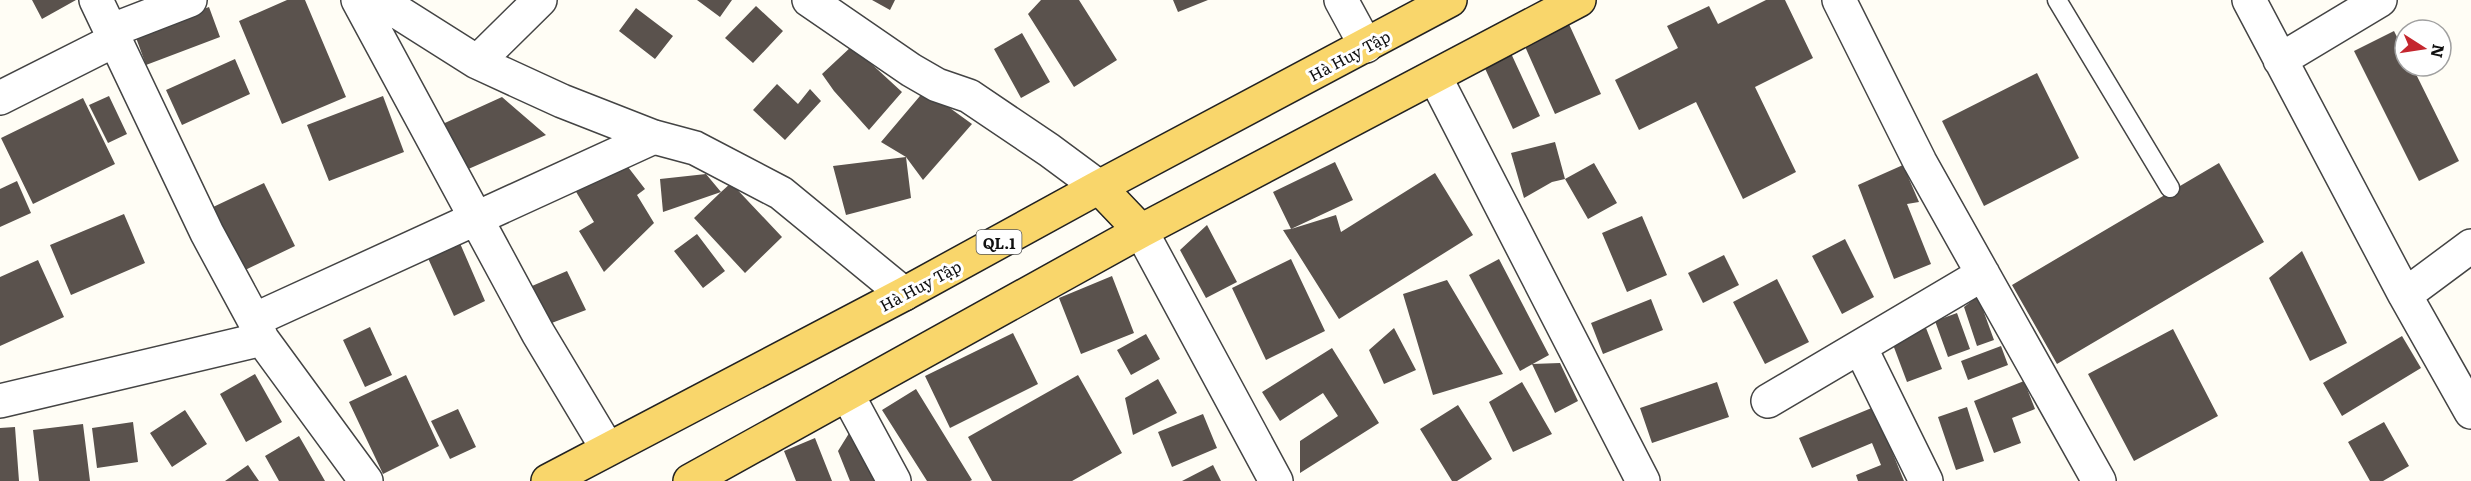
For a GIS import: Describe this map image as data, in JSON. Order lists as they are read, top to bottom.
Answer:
{
  "streets": {
    "main road": ["Hà Huy Tập", "QL.1"]
  },
  "north": "right"
}
